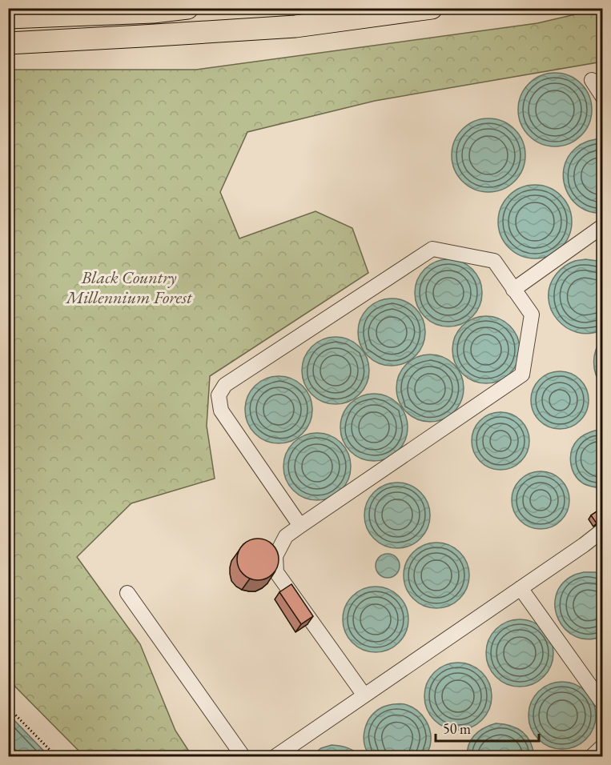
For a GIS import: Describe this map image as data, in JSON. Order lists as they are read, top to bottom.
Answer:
{
  "parks": ["Black Country Millennium Forest"],
  "scale_bar": "50 m"
}
